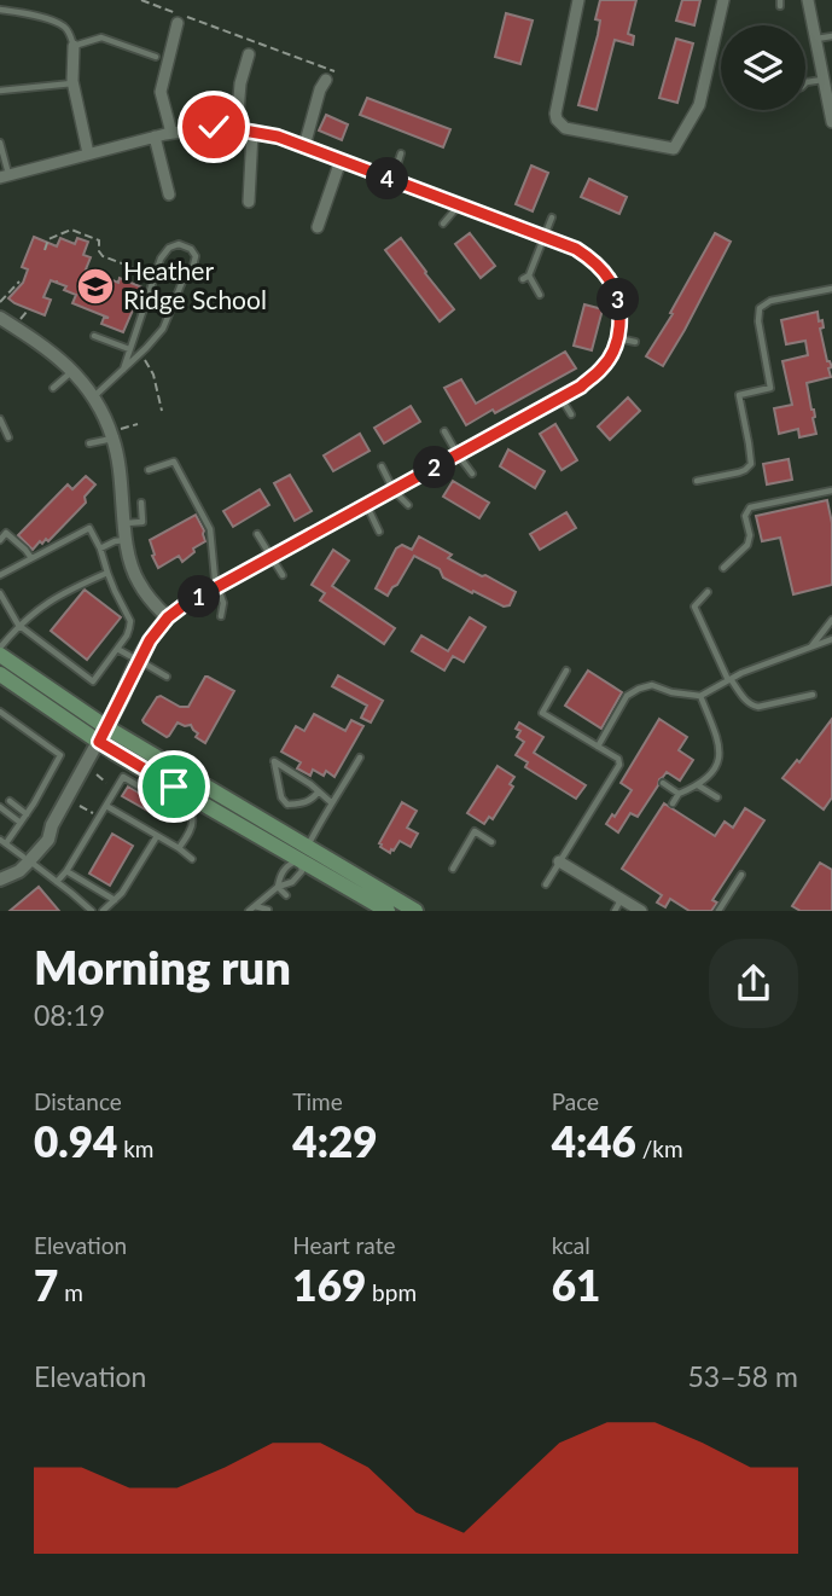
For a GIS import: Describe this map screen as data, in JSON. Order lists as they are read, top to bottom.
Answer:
{
  "places": {
    "school or university": ["Heather Ridge School"]
  },
  "page": {
    "pins": [
      "4",
      "3",
      "2",
      "1"
    ],
    "heading": ["Morning run", "08:19"],
    "stats": [
      ["Distance", "0.94 km"],
      ["Time", "4:29"],
      ["Pace", "4:46 /km"],
      ["Elevation", "7 m"],
      ["Heart rate", "169 bpm"],
      ["kcal", "61"]
    ],
    "chart": ["Elevation", "53–58 m"]
  }
}
